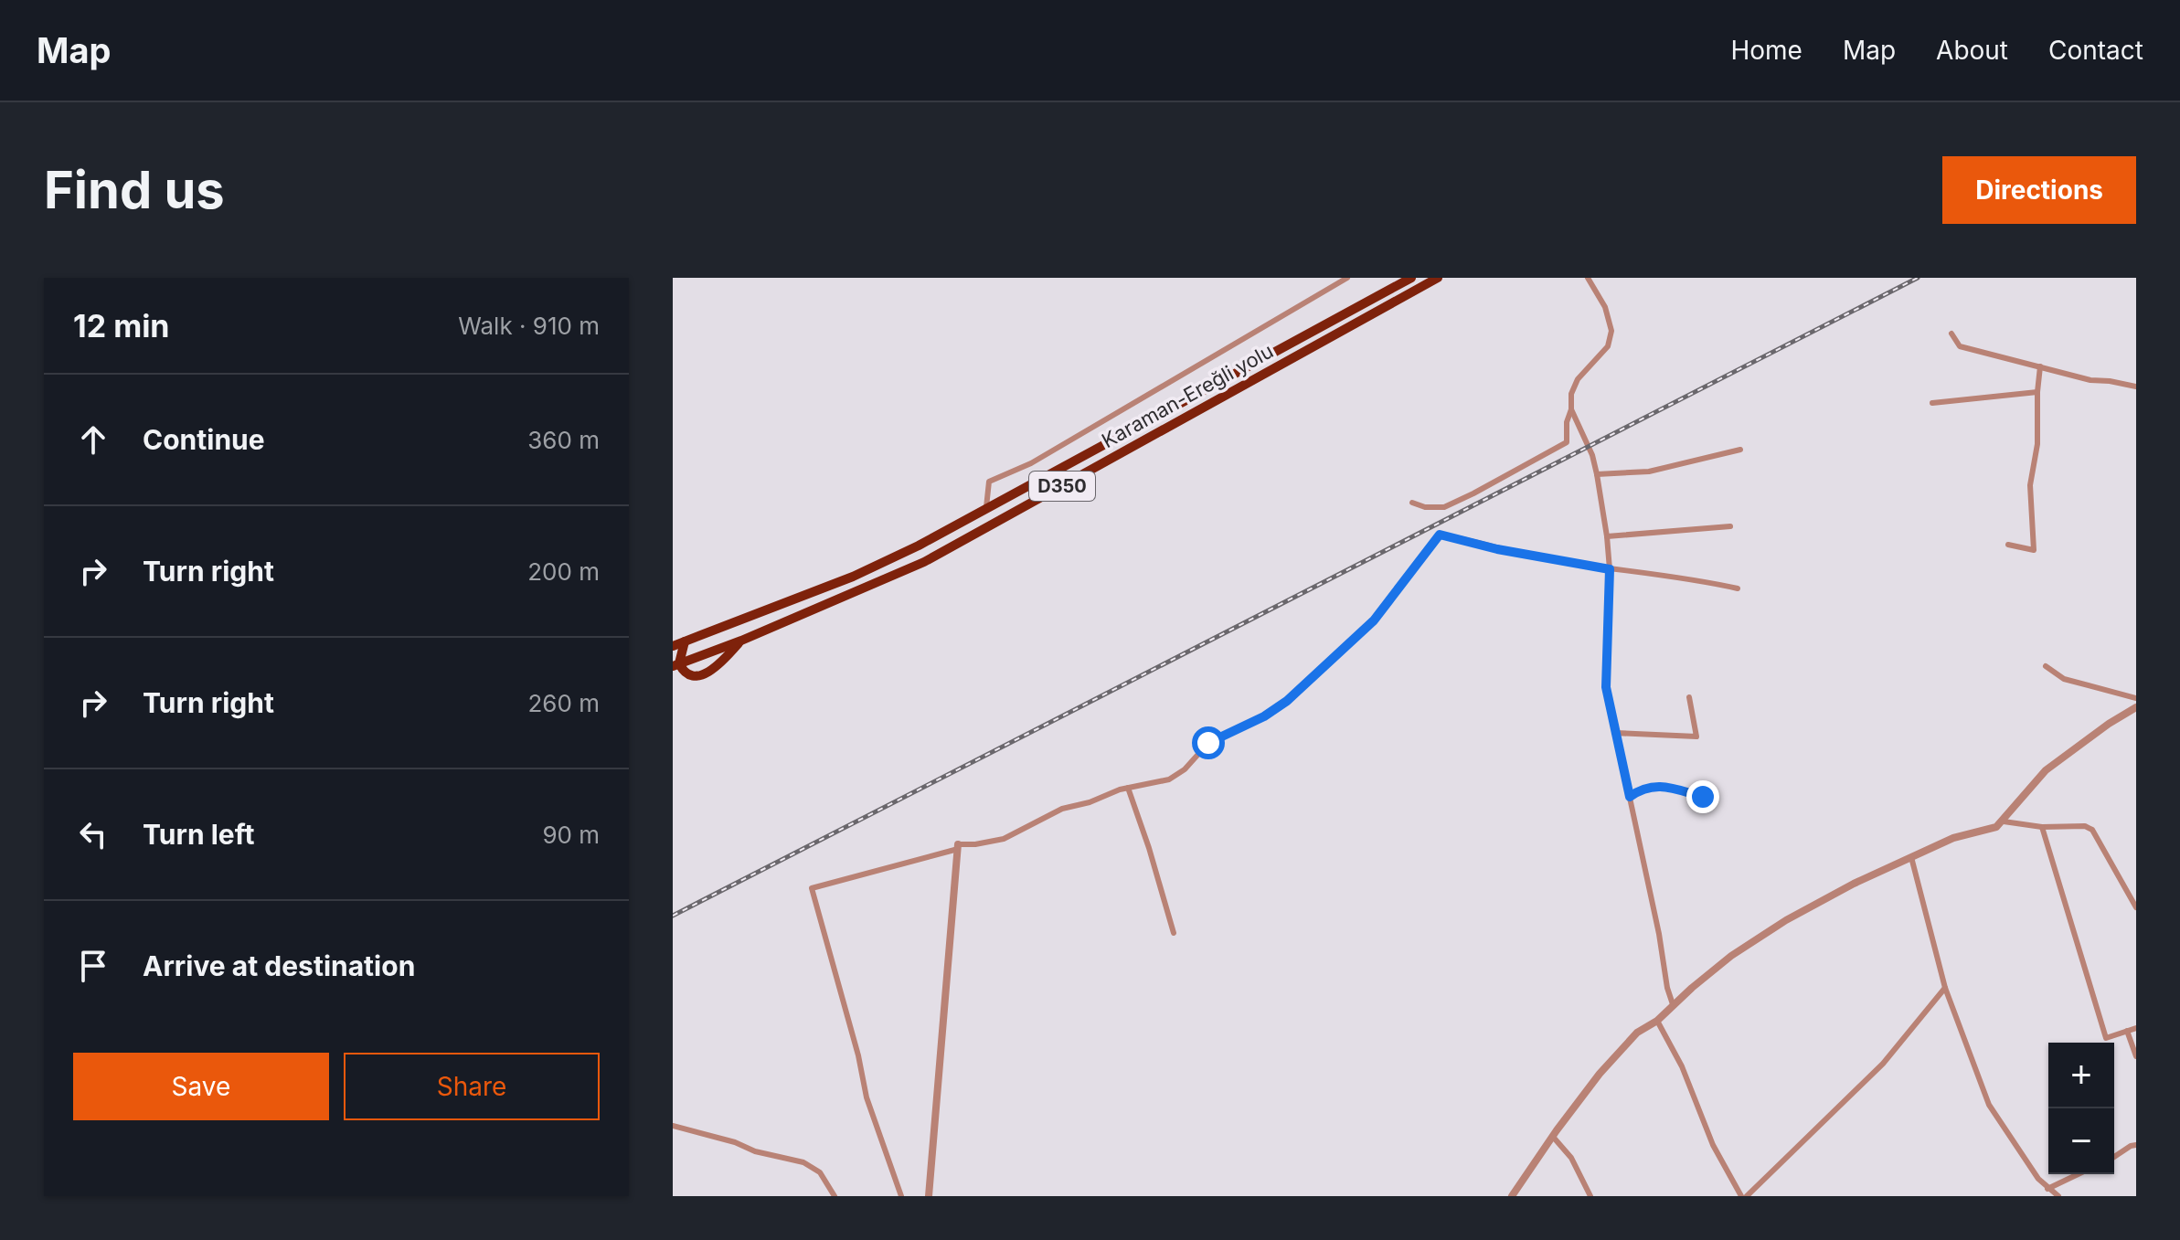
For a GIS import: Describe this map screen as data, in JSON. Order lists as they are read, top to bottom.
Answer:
{
  "streets": {
    "highway": ["Karaman-Ereğli yolu", "D350"]
  },
  "page": {
    "header": "Map",
    "nav": [
      "Home",
      "Map",
      "About",
      "Contact"
    ],
    "buttons": [
      "Directions",
      ["Save", "Share"]
    ],
    "title": "Find us",
    "heading": ["12 min", "Walk · 910 m"],
    "list": [
      ["Continue", "360 m"],
      ["Turn right", "200 m"],
      ["Turn right", "260 m"],
      ["Turn left", "90 m"],
      "Arrive at destination"
    ],
    "map_buttons": ["+", "−"]
  }
}
